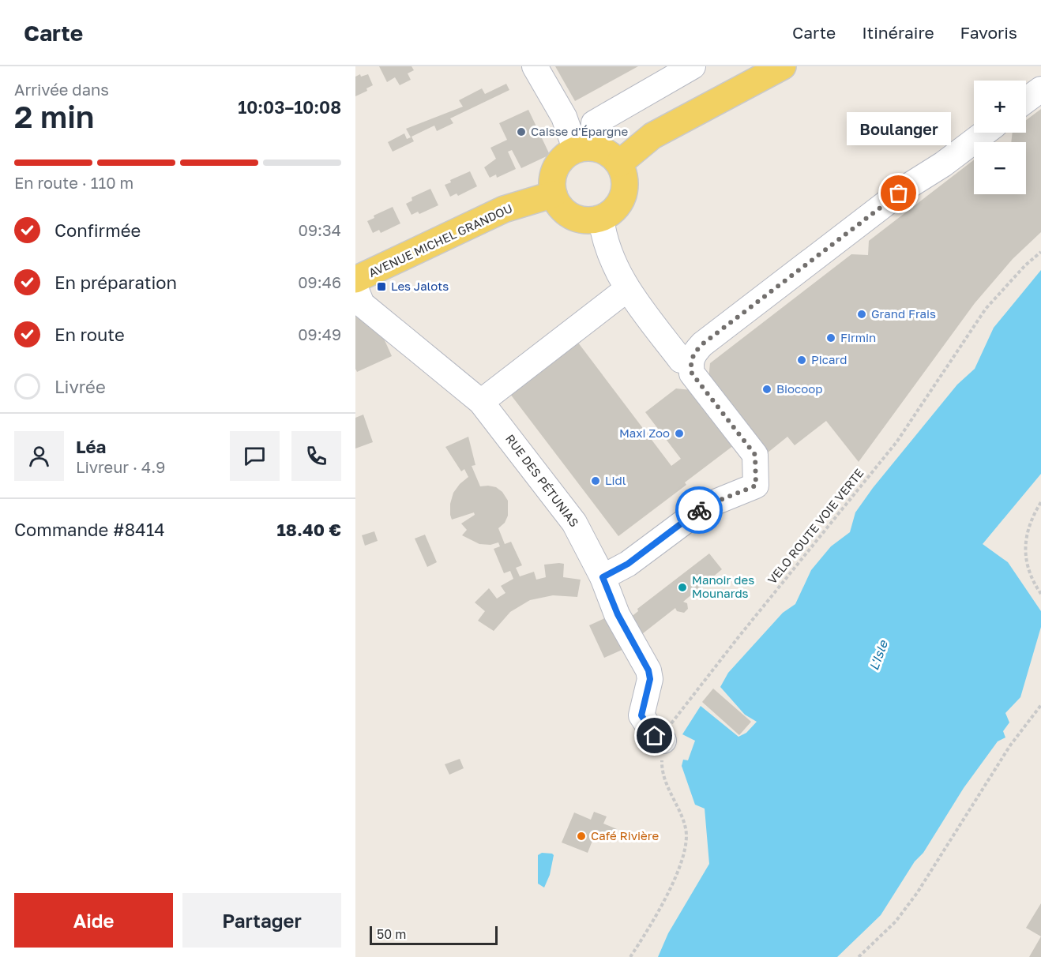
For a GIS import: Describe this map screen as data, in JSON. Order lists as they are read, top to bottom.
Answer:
{
  "streets": {
    "main road": ["AVENUE MICHEL GRANDOU"],
    "street": ["RUE DES PÉTUNIAS"],
    "path": ["VELO ROUTE VOIE VERTE"]
  },
  "crossings": [
    ["RUE DES PÉTUNIAS", "VELO ROUTE VOIE VERTE"]
  ],
  "water": ["L'Isle"],
  "places": {
    "other": [
      "Caisse d'Épargne",
      "Boulanger",
      "Grand Frais",
      "Firmin",
      "Picard",
      "Biocoop",
      "Maxi Zoo",
      "Lidl",
      "Manoir des Mounards",
      "Café Rivière"
    ],
    "transit": ["Les Jalots"]
  },
  "scale_bar": "50 m",
  "page": {
    "header": "Carte",
    "nav": ["Carte", "Itinéraire", "Favoris"],
    "heading": ["2 min", "Arrivée dans", "10:03–10:08"],
    "panel": [
      "Léa",
      "Livreur · 4.9",
      "Commande #8414",
      "18.40 €"
    ],
    "map_buttons": ["+", "−"],
    "bubble": "Boulanger",
    "bar": "En route · 110 m",
    "list": [
      ["Confirmée", "09:34"],
      ["En préparation", "09:46"],
      ["En route", "09:49"],
      "Livrée"
    ],
    "buttons": ["Aide", "Partager"],
    "scale": "50 m"
  }
}
